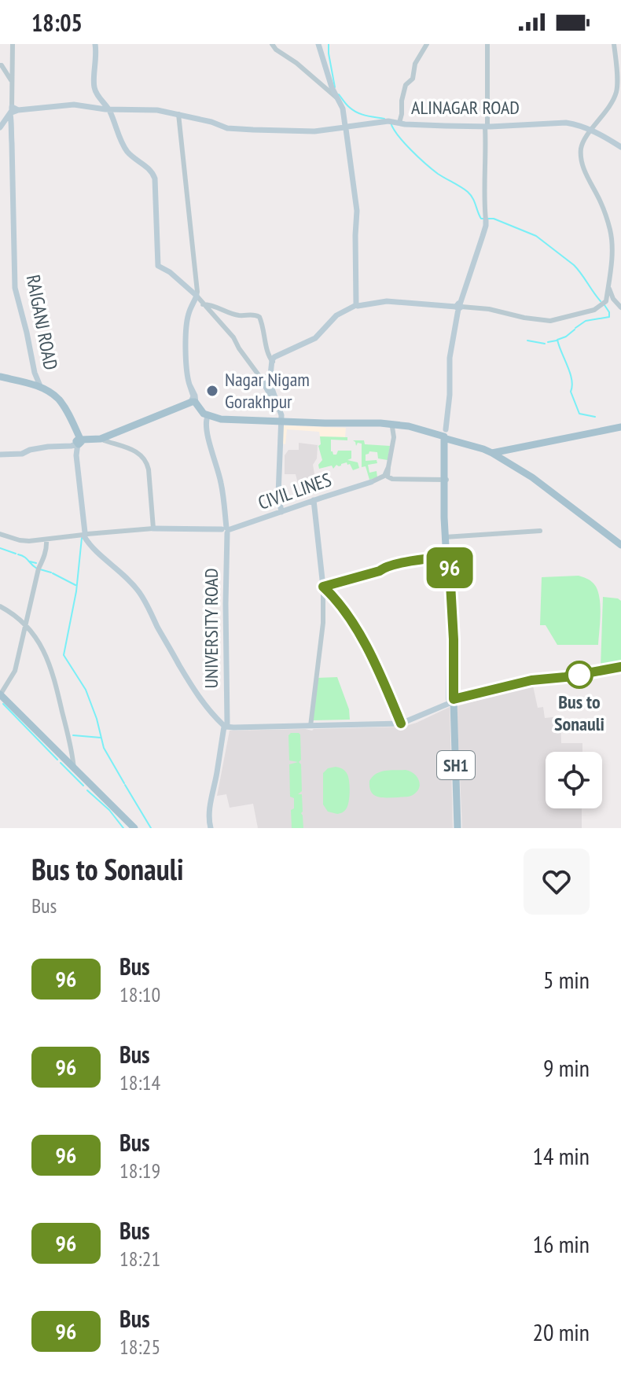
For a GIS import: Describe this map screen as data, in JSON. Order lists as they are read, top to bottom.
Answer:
{
  "streets": {
    "main road": [
      "ALINAGAR ROAD",
      "RAIGANJ ROAD",
      "CIVIL LINES",
      "UNIVERSITY ROAD",
      "SH1"
    ]
  },
  "crossings": [
    ["ALINAGAR ROAD", "RAIGANJ ROAD"],
    ["CIVIL LINES", "UNIVERSITY ROAD"]
  ],
  "places": ["Nagar Nigam Gorakhpur", "Bus to Sonauli"],
  "lines": ["bus line 96"],
  "page": {
    "status": "18:05",
    "on_map": "96",
    "heading": ["Bus to Sonauli", "Bus"],
    "list": [
      {
        "mark": "96",
        "name": "Bus",
        "note": "18:10",
        "value": "5 min"
      },
      {
        "mark": "96",
        "name": "Bus",
        "note": "18:14",
        "value": "9 min"
      },
      {
        "mark": "96",
        "name": "Bus",
        "note": "18:19",
        "value": "14 min"
      },
      {
        "mark": "96",
        "name": "Bus",
        "note": "18:21",
        "value": "16 min"
      },
      {
        "mark": "96",
        "name": "Bus",
        "note": "18:25",
        "value": "20 min"
      }
    ]
  }
}
